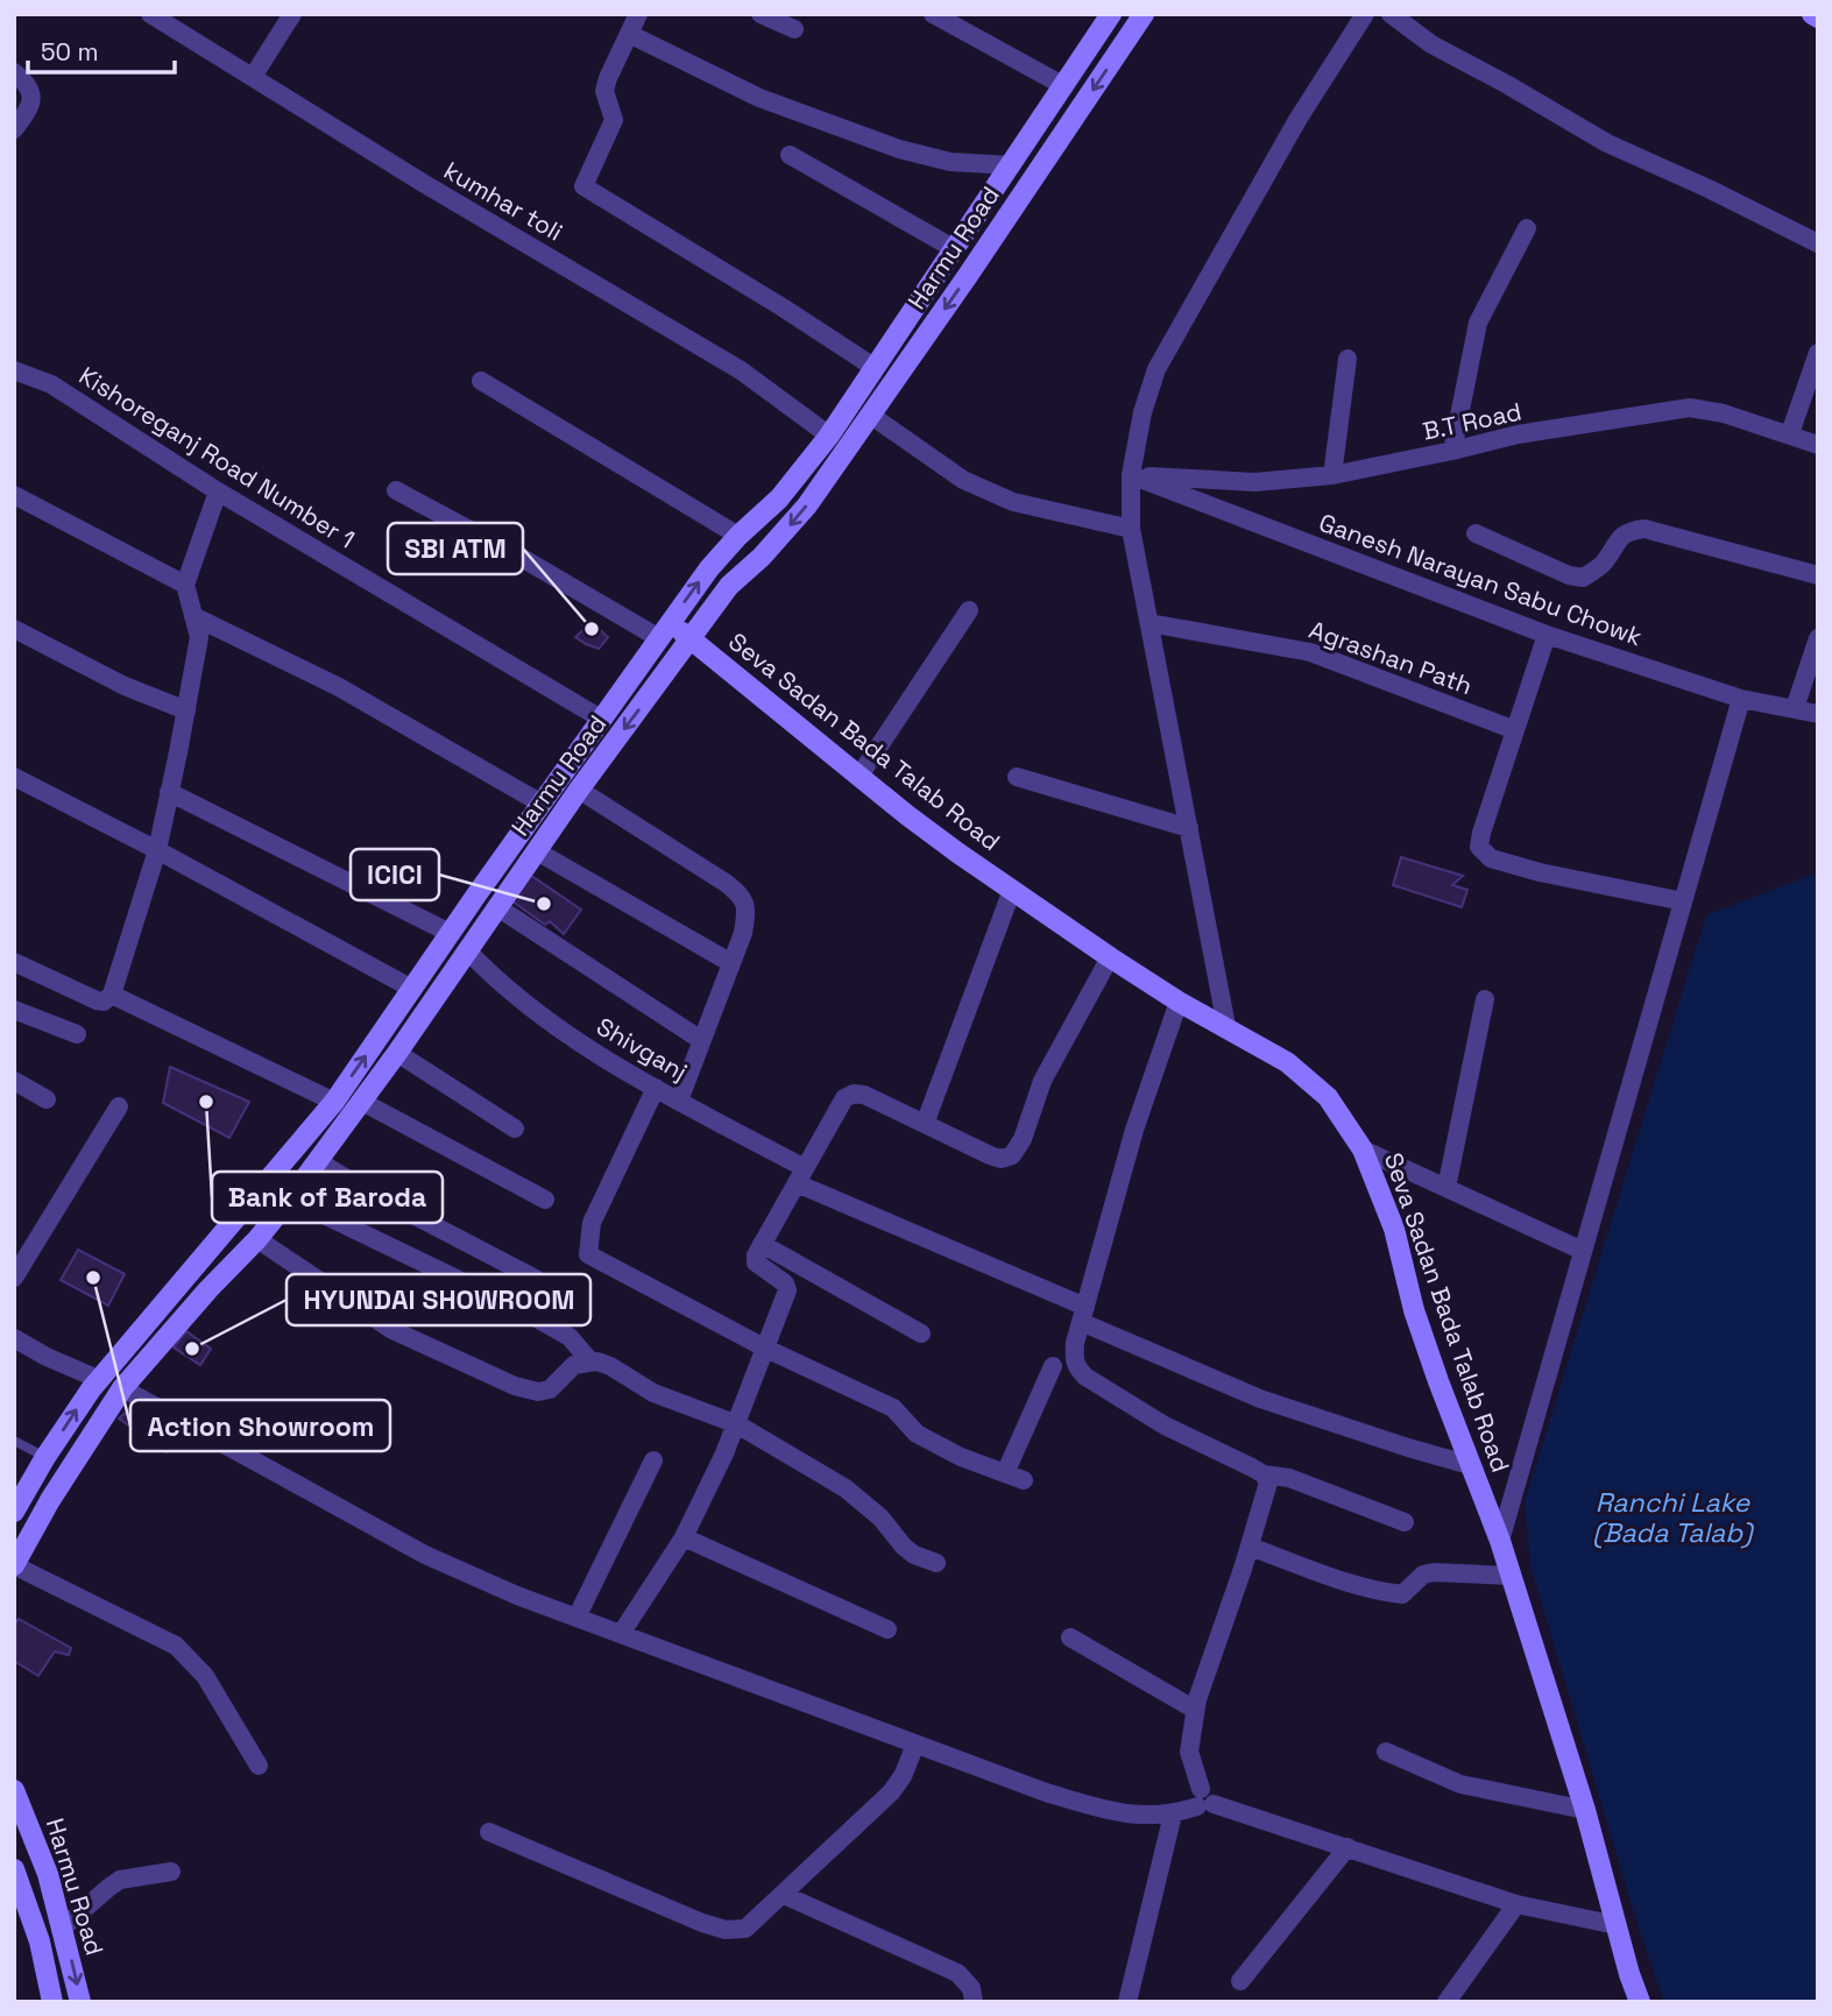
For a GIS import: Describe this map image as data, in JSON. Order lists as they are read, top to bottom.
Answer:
{
  "streets": {
    "main road": ["Harmu Road", "Seva Sadan Bada Talab Road"],
    "street": [
      "kumhar toli",
      "B.T Road",
      "Kishoreganj Road Number 1",
      "Ganesh Narayan Sabu Chowk",
      "Agrashan Path",
      "Shivganj"
    ]
  },
  "crossings": [
    ["kumhar toli", "Harmu Road"],
    ["Harmu Road", "Kishoreganj Road Number 1"],
    ["Harmu Road", "Seva Sadan Bada Talab Road"],
    ["Harmu Road", "Shivganj"],
    ["B.T Road", "Ganesh Narayan Sabu Chowk"],
    ["Seva Sadan Bada Talab Road", "Shivganj"]
  ],
  "water": ["Ranchi Lake (Bada Talab)"],
  "places": [
    "SBI ATM",
    "ICICI",
    "Bank of Baroda",
    "Action Showroom",
    "HYUNDAI SHOWROOM"
  ],
  "scale_bar": "50 m"
}
